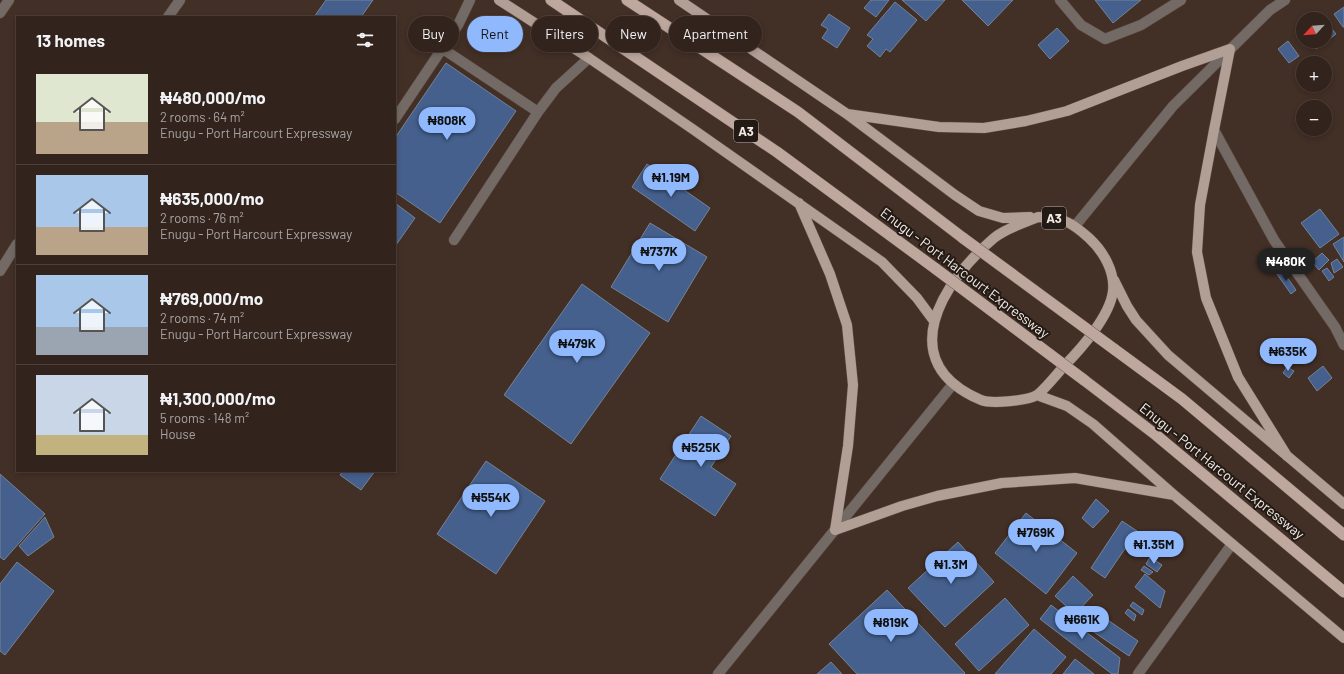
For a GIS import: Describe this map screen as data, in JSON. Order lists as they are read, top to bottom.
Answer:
{
  "streets": {
    "highway": ["A3", "Enugu - Port Harcourt Expressway"]
  },
  "north": "bottom left",
  "page": {
    "map_buttons": ["+", "−"],
    "chip": [
      "Buy",
      "Rent",
      "Filters",
      "New",
      "Apartment"
    ],
    "heading": "13 homes",
    "list": [
      {
        "name": "₦480,000/mo",
        "note": "2 rooms · 64 m² · Enugu - Port Harcourt Expressway"
      },
      {
        "name": "₦635,000/mo",
        "note": "2 rooms · 76 m² · Enugu - Port Harcourt Expressway"
      },
      {
        "name": "₦769,000/mo",
        "note": "2 rooms · 74 m² · Enugu - Port Harcourt Expressway"
      },
      {
        "name": "₦1,300,000/mo",
        "note": "5 rooms · 148 m² · House"
      }
    ],
    "price": [
      "₦808K",
      "₦1.19M",
      "₦737K",
      "₦480K",
      "₦479K",
      "₦635K",
      "₦525K",
      "₦554K",
      "₦769K",
      "₦1.35M",
      "₦1.3M",
      "₦661K",
      "₦819K"
    ]
  }
}
